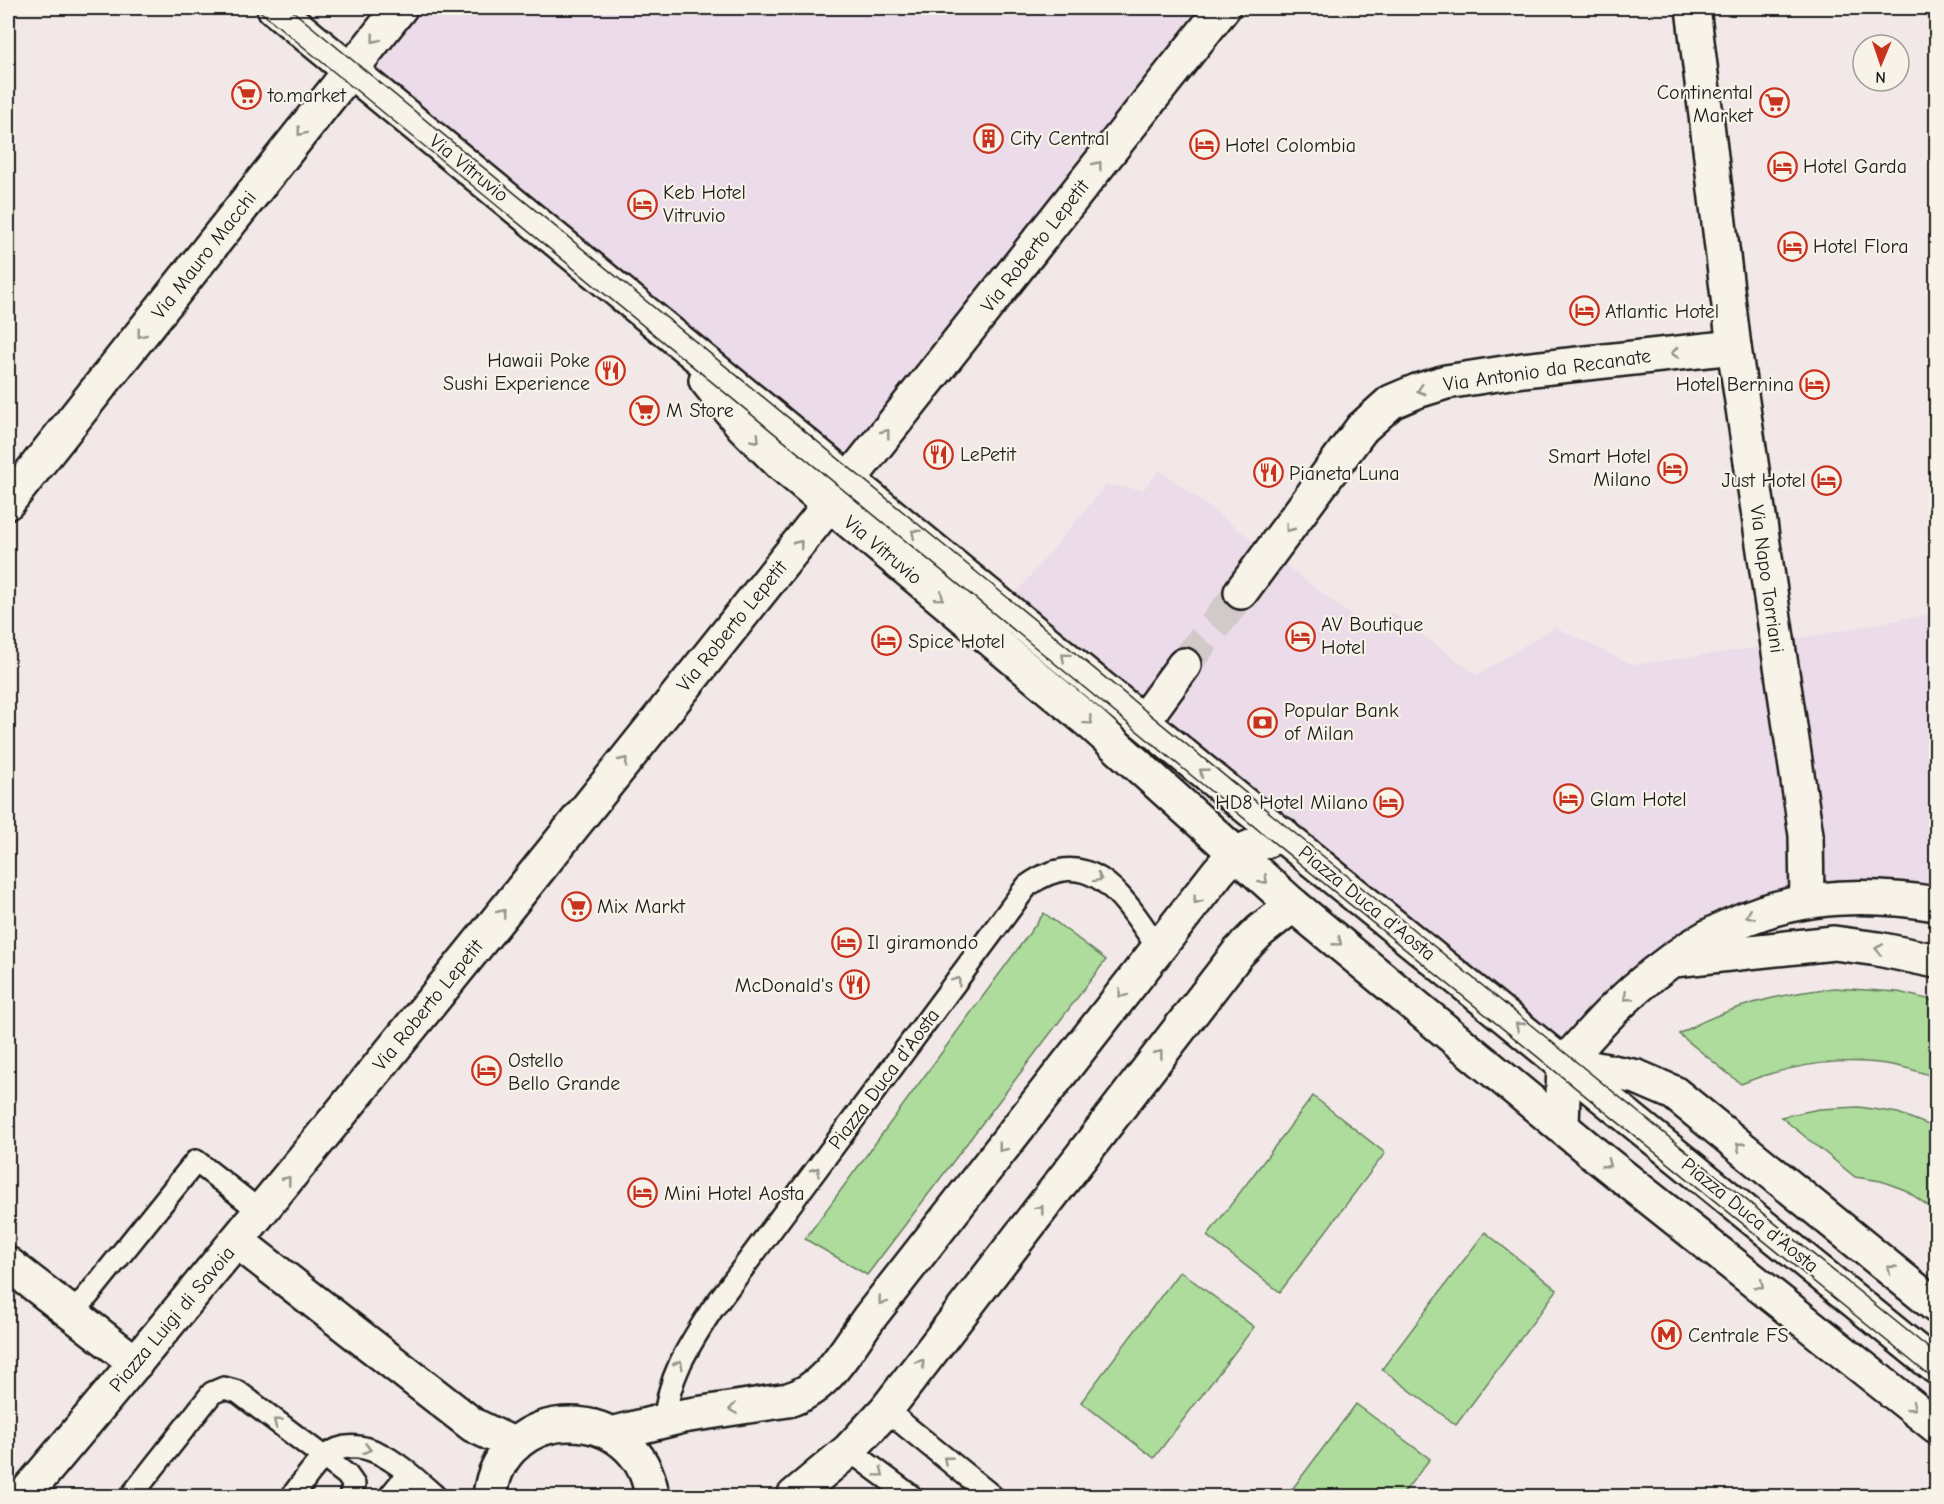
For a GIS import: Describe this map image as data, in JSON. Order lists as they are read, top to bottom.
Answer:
{
  "streets": {
    "street": [
      "Via Vitruvio",
      "Via Roberto Lepetit",
      "Via Mauro Macchi",
      "Via Antonio da Recanate",
      "Via Napo Torriani",
      "Piazza Duca d'Aosta",
      "Piazza Luigi di Savoia"
    ]
  },
  "crossings": [
    ["Via Vitruvio", "Via Roberto Lepetit"],
    ["Via Vitruvio", "Via Mauro Macchi"],
    ["Via Vitruvio", "Piazza Duca d'Aosta"],
    ["Via Roberto Lepetit", "Piazza Luigi di Savoia"],
    ["Via Antonio da Recanate", "Via Napo Torriani"]
  ],
  "one_way": ["Via Roberto Lepetit", "Via Mauro Macchi", "Via Antonio da Recanate"],
  "places": {
    "supermarket": [
      "to.market",
      "Continental Market",
      "M Store",
      "Mix Markt"
    ],
    "building": ["City Central"],
    "hotel": [
      "Hotel Colombia",
      "Hotel Garda",
      "Keb Hotel Vitruvio",
      "Hotel Flora",
      "Atlantic Hotel",
      "Hotel Bernina",
      "Smart Hotel Milano",
      "Just Hotel",
      "AV Boutique Hotel",
      "Spice Hotel",
      "Glam Hotel",
      "HD8 Hotel Milano",
      "Il giramondo",
      "Ostello Bello Grande",
      "Mini Hotel Aosta"
    ],
    "restaurant": [
      "Hawaii Poke Sushi Experience",
      "LePetit",
      "Pianeta Luna",
      "McDonald's"
    ],
    "bank": ["Popular Bank of Milan"],
    "metro station": ["Centrale FS"]
  },
  "north": "bottom"
}
